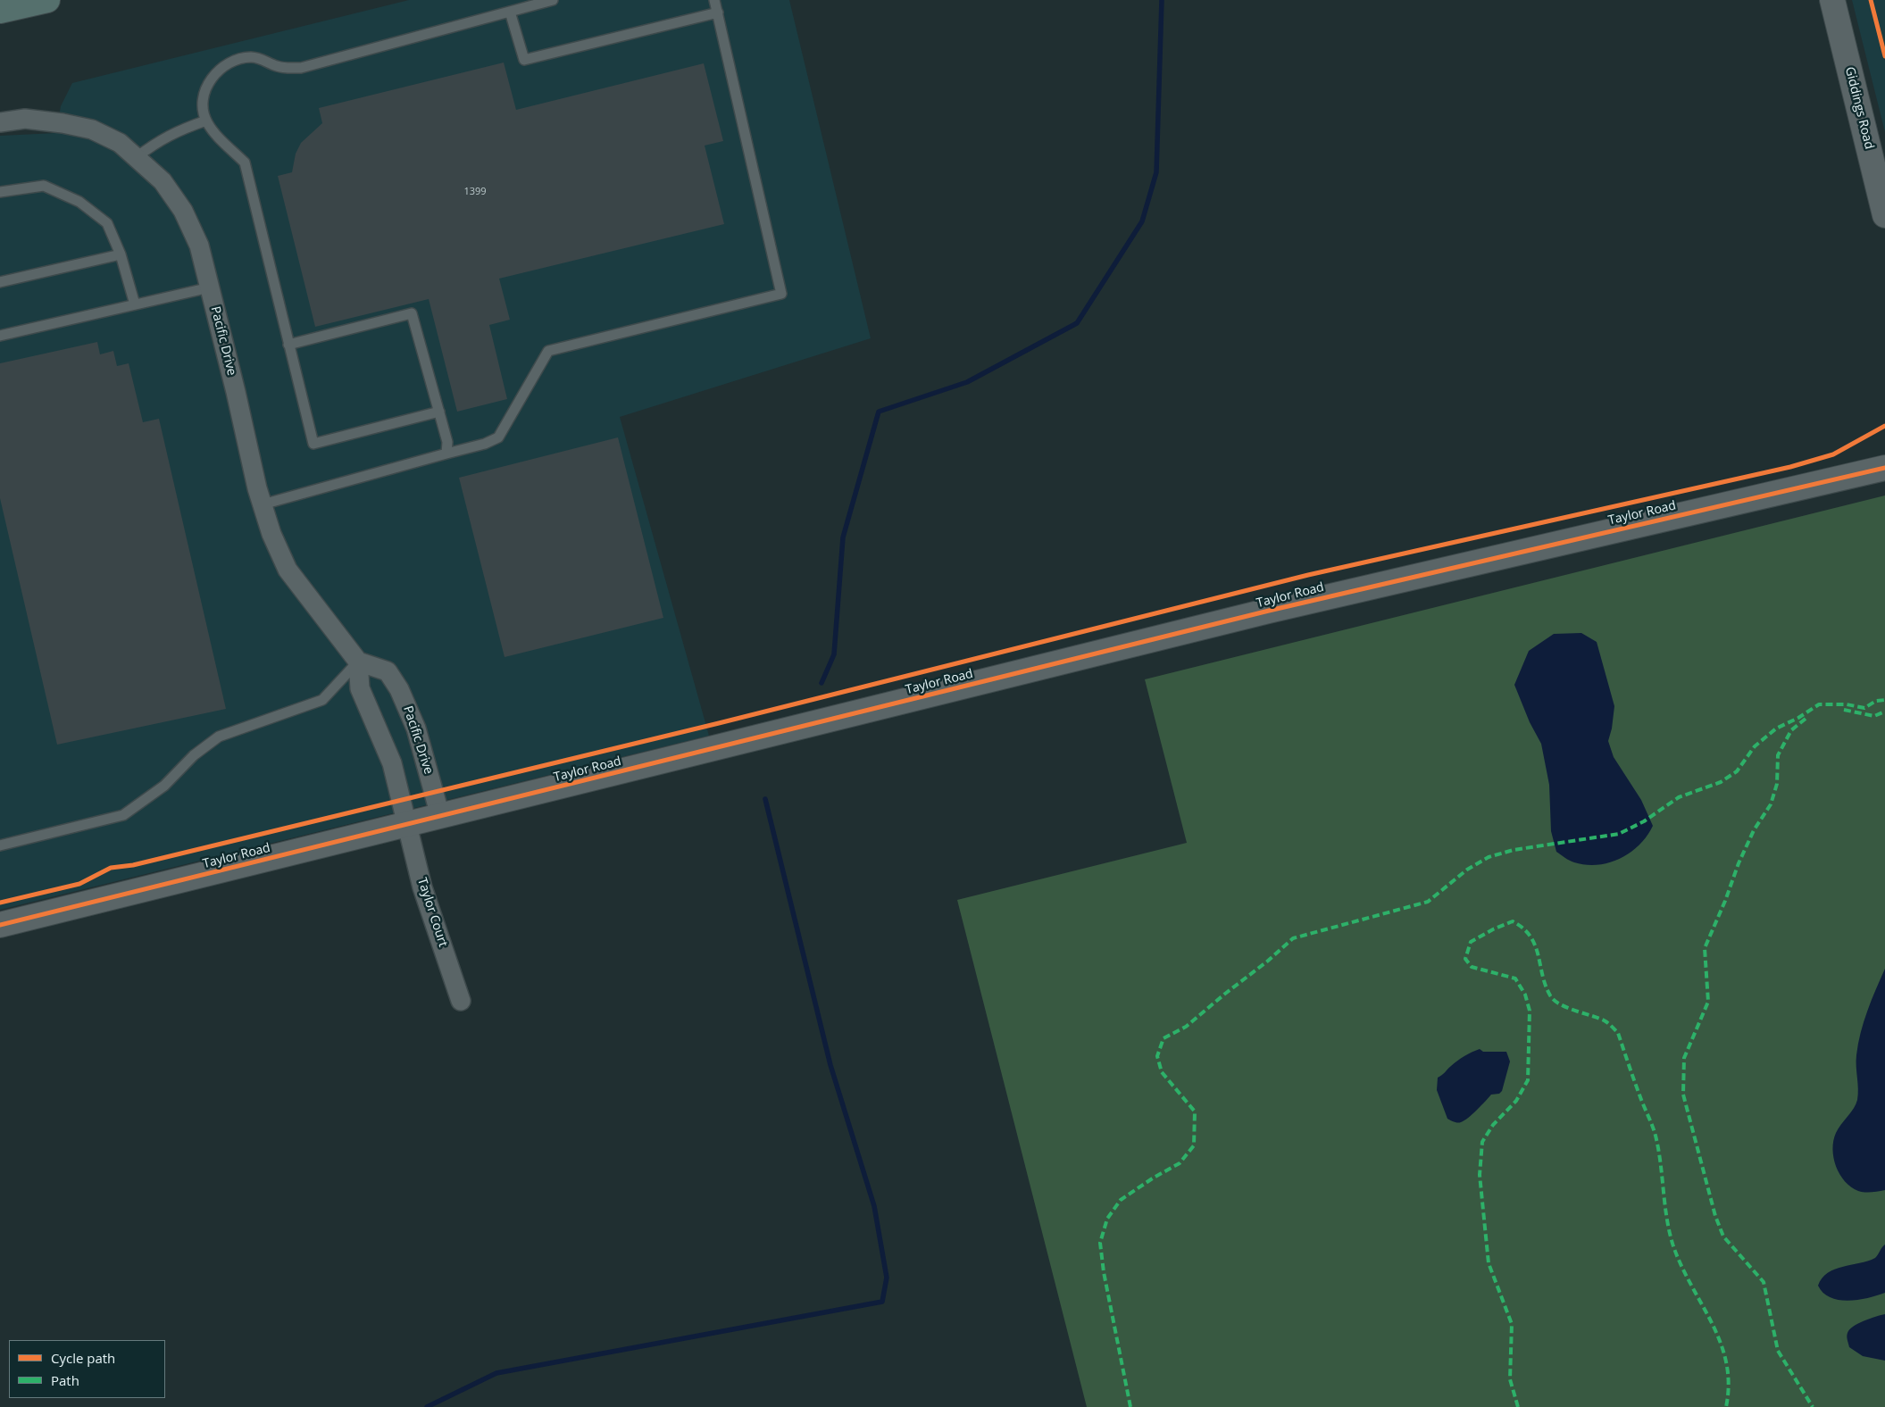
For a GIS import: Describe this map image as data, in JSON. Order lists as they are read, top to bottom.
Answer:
{
  "streets": {
    "street": [
      "Giddings Road",
      "Pacific Drive",
      "Taylor Road",
      "Taylor Court"
    ]
  },
  "crossings": [
    ["Pacific Drive", "Taylor Road"],
    ["Taylor Road", "Taylor Court"]
  ],
  "house_numbers": ["1399"],
  "legend": ["Cycle path", "Path"]
}
